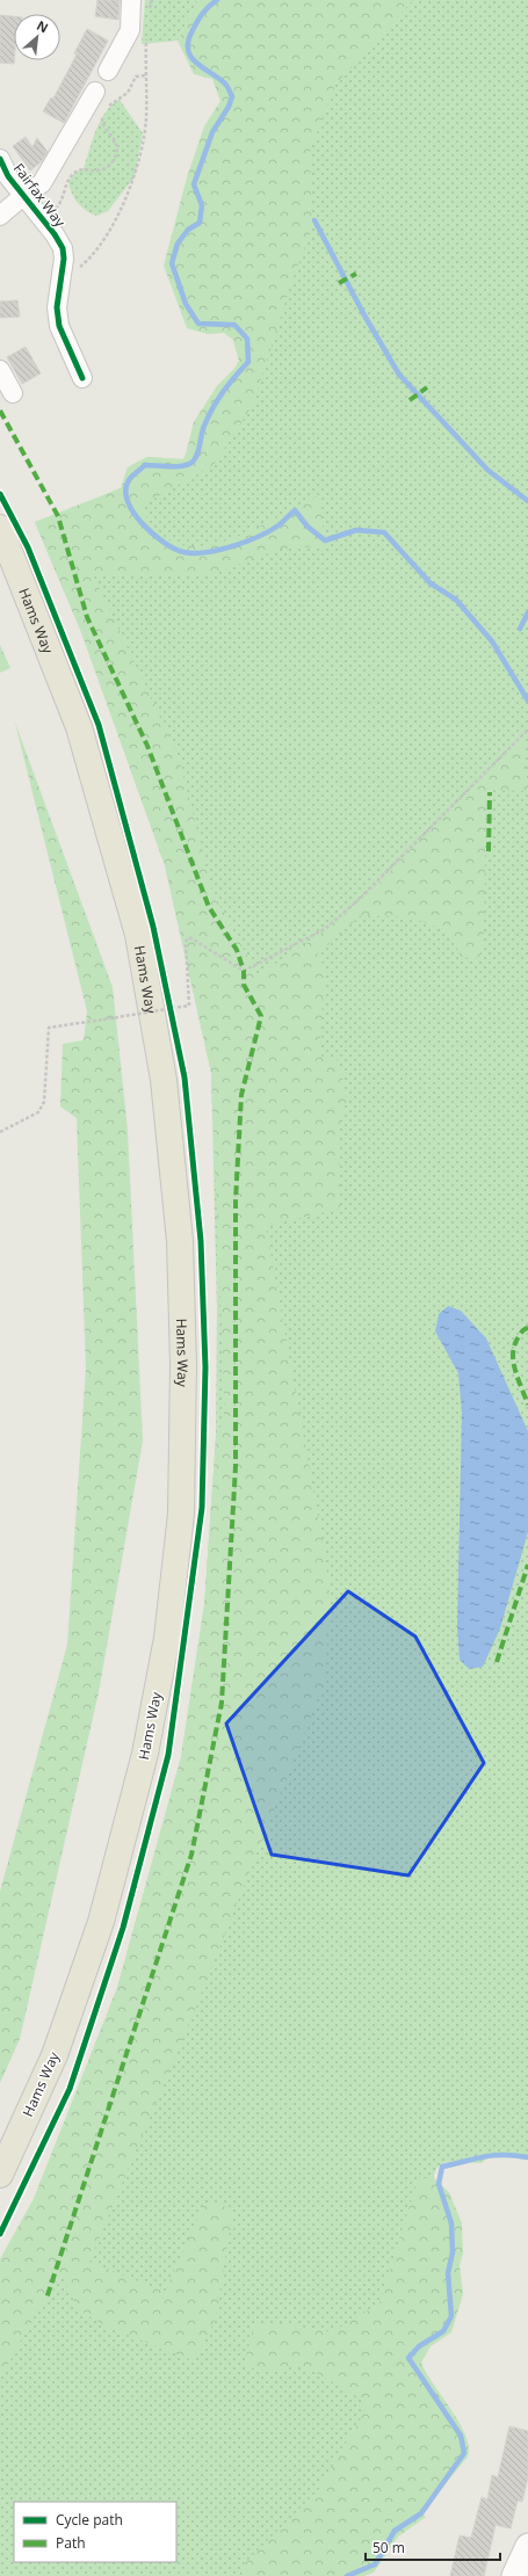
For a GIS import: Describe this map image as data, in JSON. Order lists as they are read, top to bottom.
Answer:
{
  "streets": {
    "highway": ["Hams Way"],
    "street": ["Fairfax Way"]
  },
  "legend": ["Cycle path", "Path"],
  "scale_bar": "50 m",
  "north": "top right"
}
